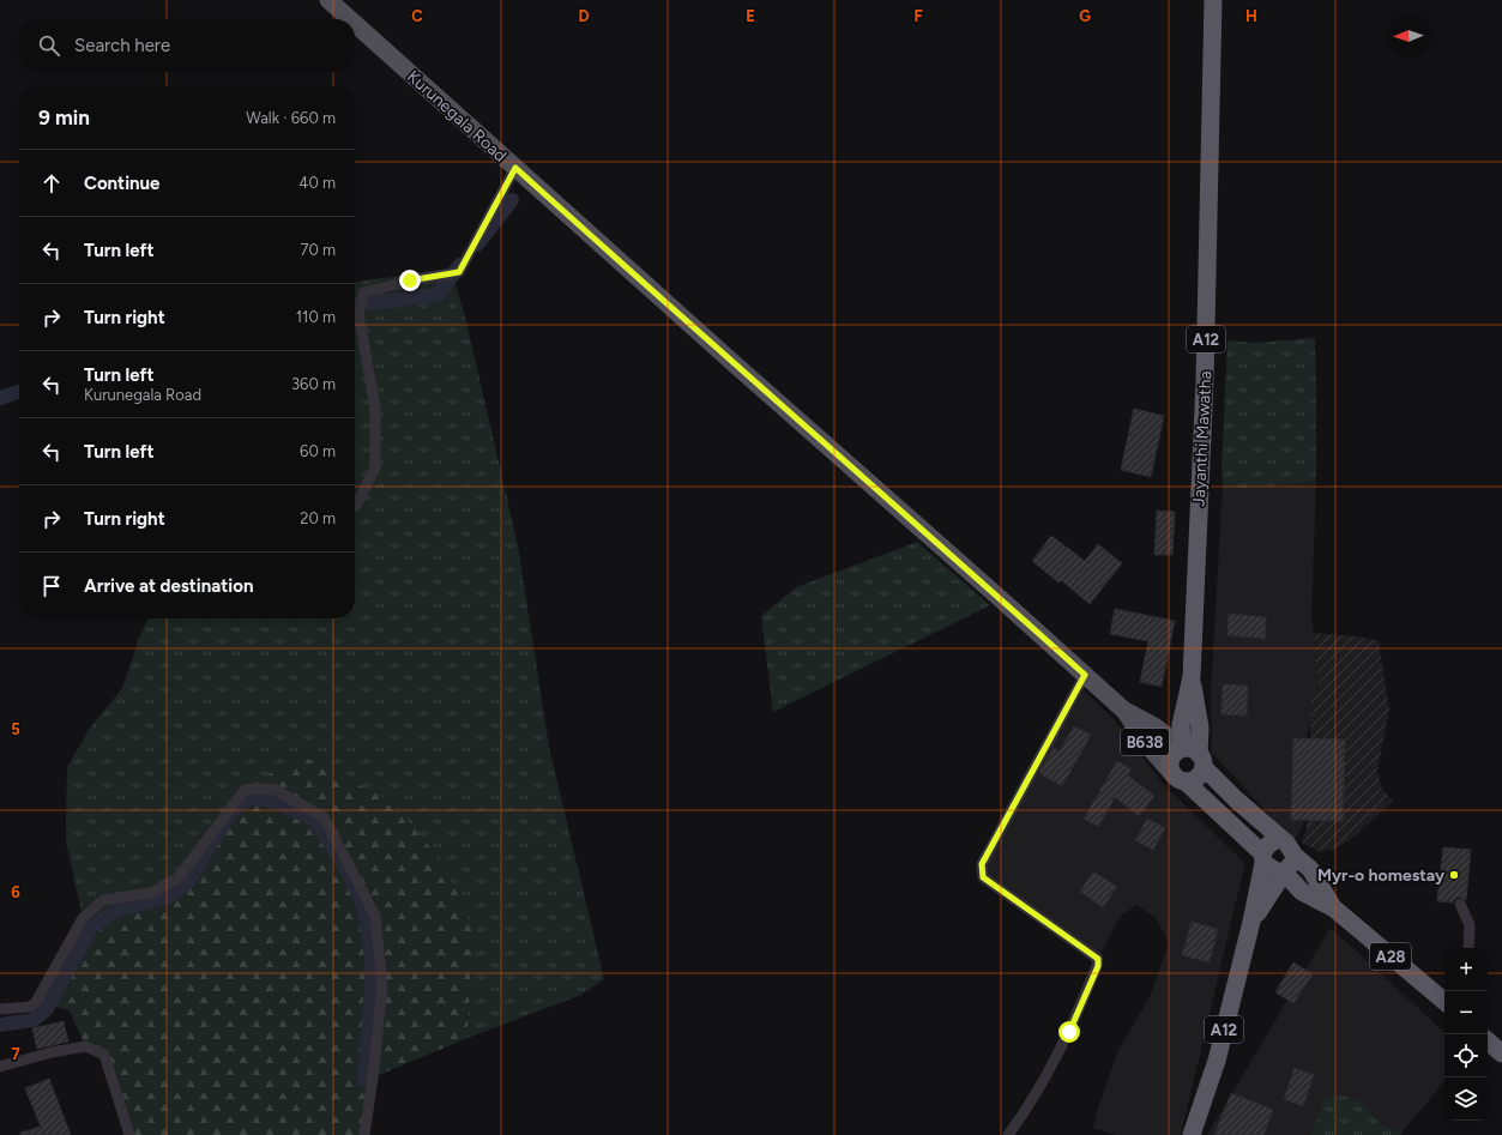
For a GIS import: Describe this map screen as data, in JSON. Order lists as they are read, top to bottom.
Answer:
{
  "streets": {
    "highway": ["A12", "Jayanthi Mawatha", "A28"],
    "main road": ["Kurunegala Road", "B638"]
  },
  "crossings": [
    ["Kurunegala Road", "Jayanthi Mawatha"],
    ["A12", "A28"]
  ],
  "places": ["Myr-o homestay"],
  "north": "left",
  "page": {
    "search": "Search here",
    "heading": ["9 min", "Walk · 660 m"],
    "list": [
      ["Continue", "40 m"],
      ["Turn left", "70 m"],
      ["Turn right", "110 m"],
      ["Turn left", "Kurunegala Road", "360 m"],
      ["Turn left", "60 m"],
      ["Turn right", "20 m"],
      "Arrive at destination"
    ],
    "map_buttons": ["+", "−"]
  },
  "grid": {
    "columns": [
      "C",
      "D",
      "E",
      "F",
      "G",
      "H"
    ],
    "rows": ["5", "6", "7"]
  }
}
